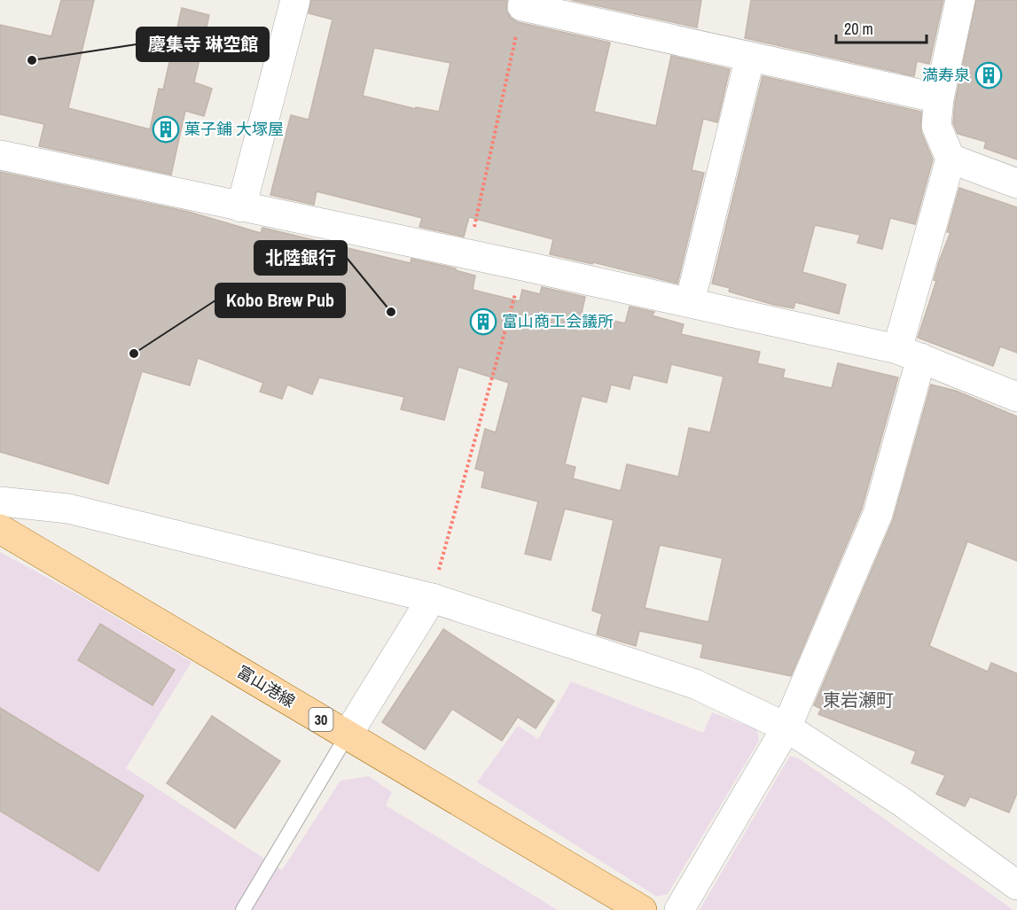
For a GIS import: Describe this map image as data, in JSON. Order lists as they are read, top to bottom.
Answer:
{
  "streets": {
    "main road": ["富山港線", "30"]
  },
  "districts": ["東岩瀬町"],
  "places": {
    "other": ["慶集寺 琳空館", "北陸銀行", "Kobo Brew Pub"],
    "building": ["満寿泉", "菓子鋪 大塚屋", "富山商工会議所"]
  },
  "scale_bar": "20 m"
}
